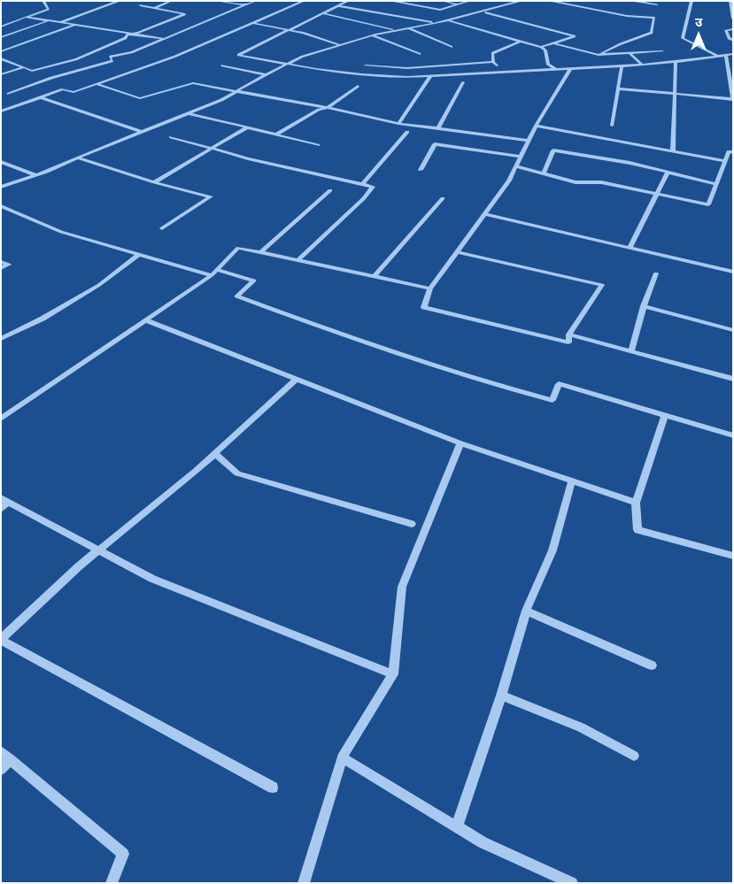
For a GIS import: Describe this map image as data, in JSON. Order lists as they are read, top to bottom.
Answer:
{
  "north": "top"
}
